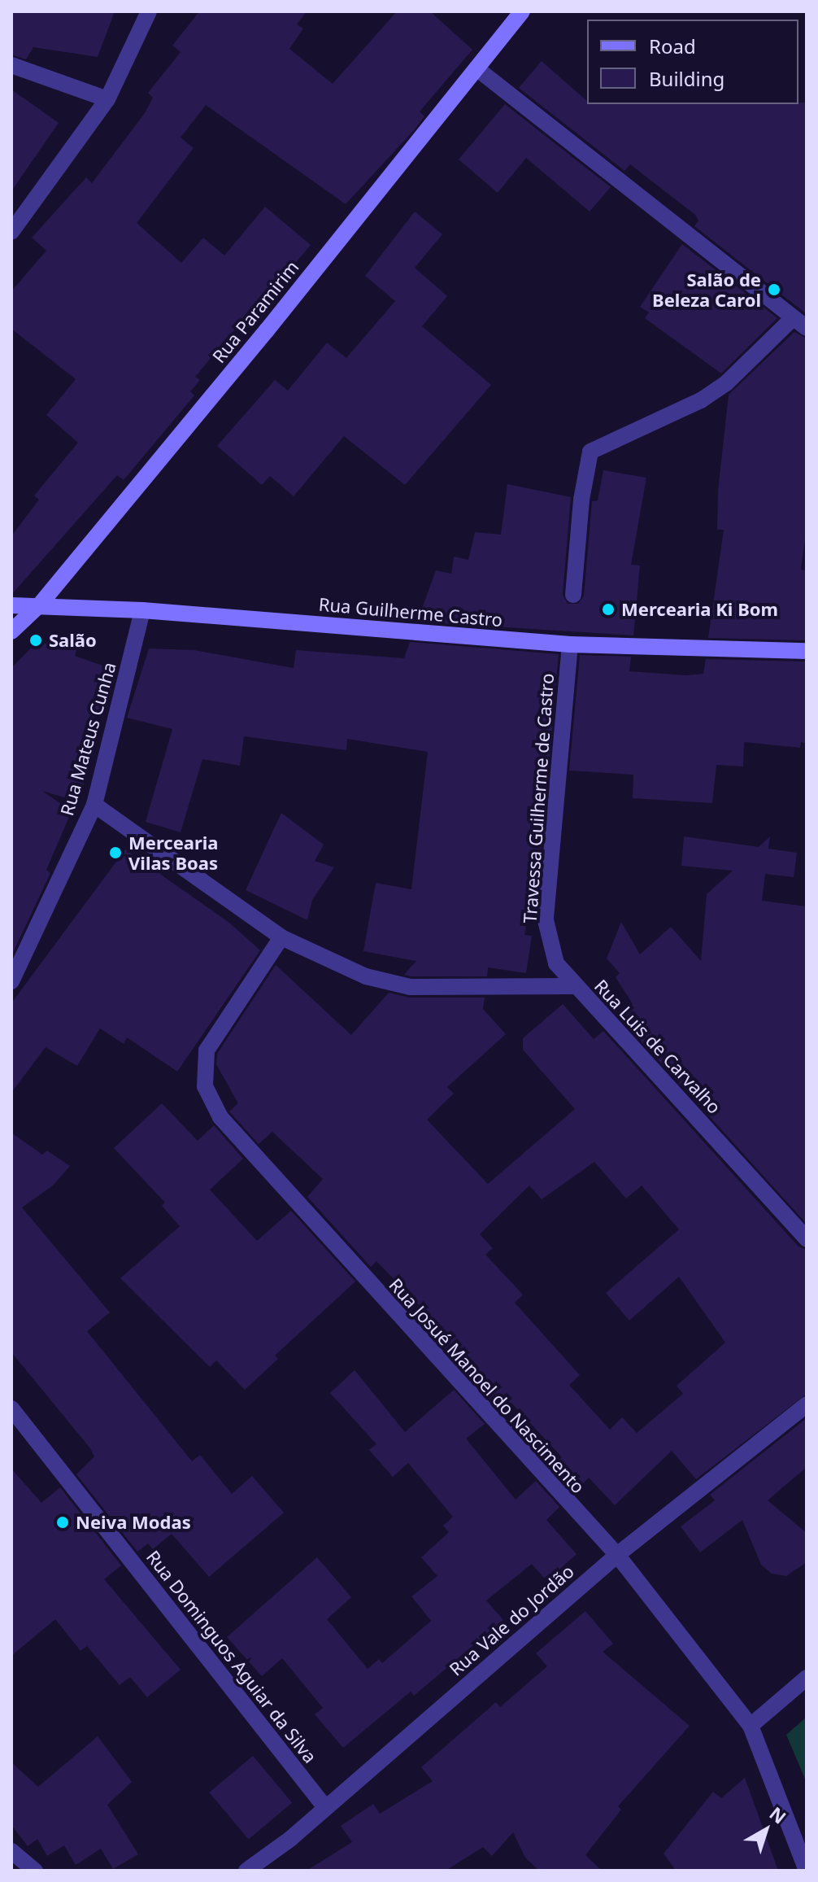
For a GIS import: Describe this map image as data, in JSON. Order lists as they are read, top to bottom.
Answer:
{
  "streets": {
    "street": [
      "Rua Paramirim",
      "Rua Guilherme Castro",
      "Rua Mateus Cunha",
      "Travessa Guilherme de Castro",
      "Rua Luis de Carvalho",
      "Rua Josué Manoel do Nascimento",
      "Rua Vale do Jordão",
      "Rua Dominguos Aguiar da Silva"
    ]
  },
  "crossings": [
    ["Rua Paramirim", "Rua Guilherme Castro"],
    ["Rua Guilherme Castro", "Rua Mateus Cunha"],
    ["Rua Guilherme Castro", "Travessa Guilherme de Castro"],
    ["Rua Mateus Cunha", "Rua Luis de Carvalho"],
    ["Travessa Guilherme de Castro", "Rua Luis de Carvalho"],
    ["Rua Luis de Carvalho", "Rua Josué Manoel do Nascimento"],
    ["Rua Josué Manoel do Nascimento", "Rua Vale do Jordão"],
    ["Rua Vale do Jordão", "Rua Dominguos Aguiar da Silva"]
  ],
  "places": [
    "Salão de Beleza Carol",
    "Mercearia Ki Bom",
    "Salão",
    "Mercearia Vilas Boas",
    "Neiva Modas"
  ],
  "legend": ["Road", "Building"],
  "north": "top right"
}
